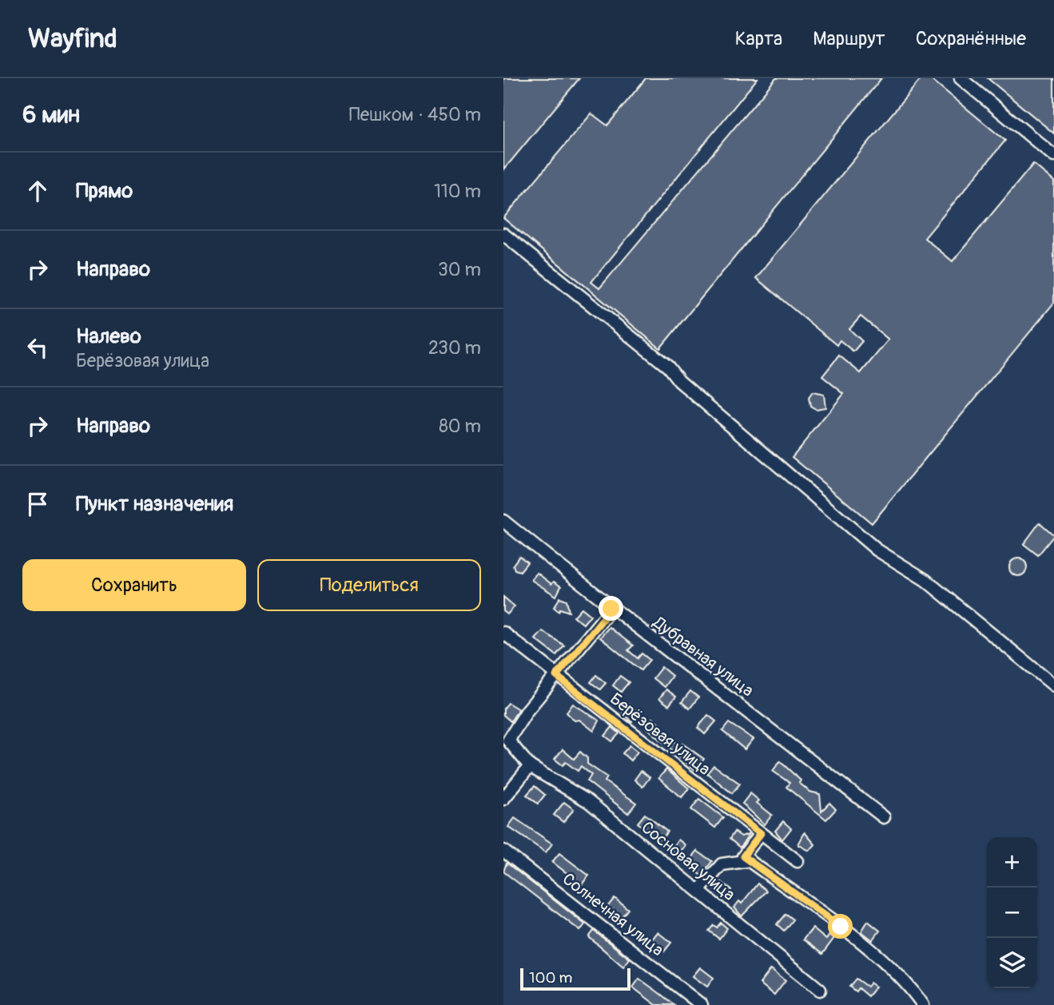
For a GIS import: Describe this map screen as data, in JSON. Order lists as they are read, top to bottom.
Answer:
{
  "streets": {
    "street": [
      "Дубравная улица",
      "Берёзовая улица",
      "Сосновая улица",
      "Солнечная улица"
    ]
  },
  "scale_bar": "100 m",
  "page": {
    "header": "Wayfind",
    "nav": ["Карта", "Маршрут", "Сохранённые"],
    "heading": ["6 мин", "Пешком · 450 m"],
    "list": [
      ["Прямо", "110 m"],
      ["Направо", "30 m"],
      ["Налево", "Берёзовая улица", "230 m"],
      ["Направо", "80 m"],
      "Пункт назначения"
    ],
    "buttons": ["Сохранить", "Поделиться"],
    "map_buttons": ["+", "−"],
    "scale": "100 m"
  }
}
